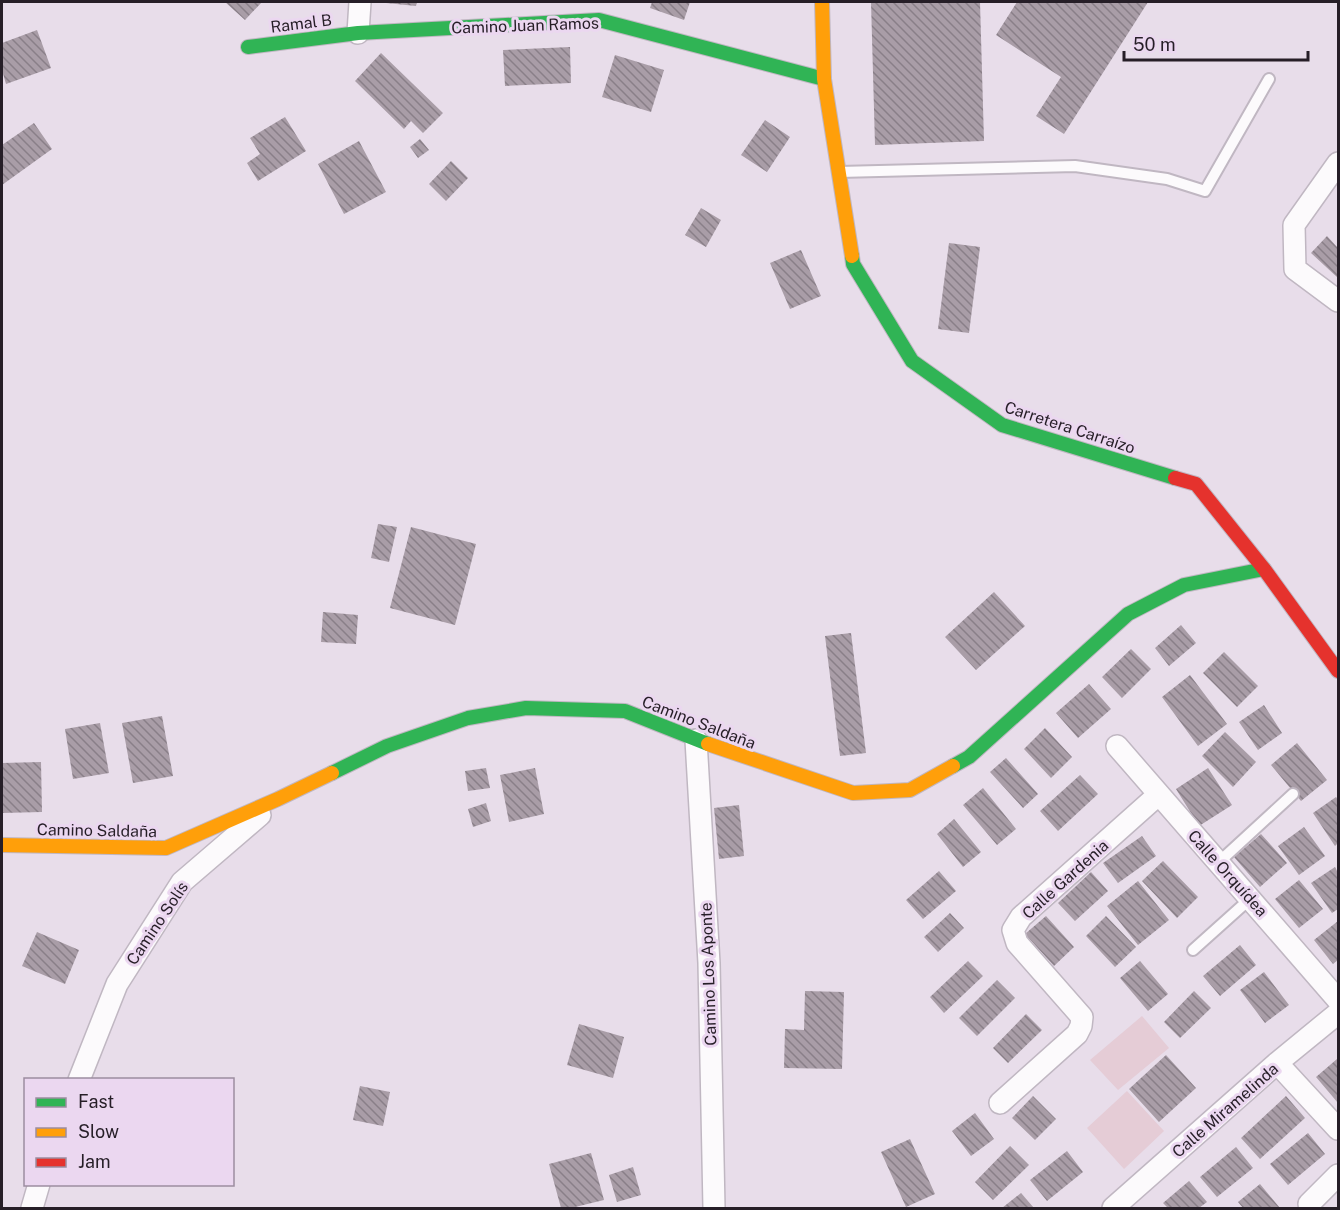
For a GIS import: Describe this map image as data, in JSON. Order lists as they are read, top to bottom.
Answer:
{
  "streets": {
    "street": [
      "Ramal B",
      "Camino Juan Ramos",
      "Carretera Carraízo",
      "Camino Saldaña",
      "Calle Orquídea",
      "Calle Gardenia",
      "Camino Solís",
      "Camino Los Aponte",
      "Calle Miramelinda"
    ]
  },
  "crossings": [
    ["Ramal B", "Camino Juan Ramos"],
    ["Camino Juan Ramos", "Carretera Carraízo"],
    ["Carretera Carraízo", "Camino Saldaña"],
    ["Camino Saldaña", "Camino Solís"],
    ["Camino Saldaña", "Camino Los Aponte"],
    ["Calle Orquídea", "Calle Gardenia"]
  ],
  "legend": ["Fast", "Slow", "Jam"],
  "scale_bar": "50 m"
}
